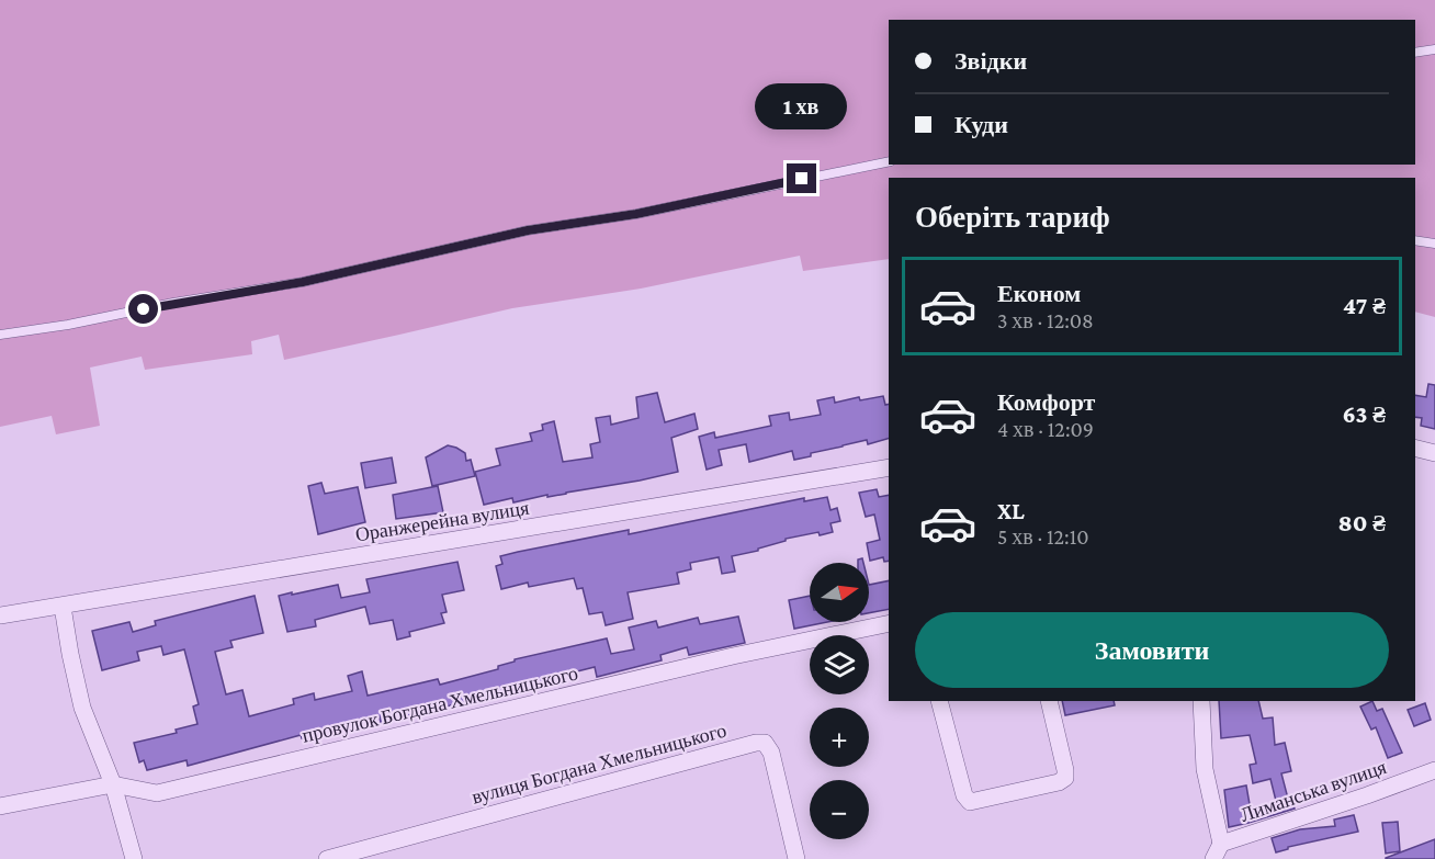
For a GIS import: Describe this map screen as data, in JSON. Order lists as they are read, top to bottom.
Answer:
{
  "streets": {
    "street": [
      "Оранжерейна вулиця",
      "провулок Богдана Хмельницького",
      "вулиця Богдана Хмельницького",
      "Лиманська вулиця"
    ]
  },
  "north": "right",
  "page": {
    "banner": ["Звідки", "Куди"],
    "bubble": "1 хв",
    "heading": "Оберіть тариф",
    "list": [
      {
        "name": "Економ",
        "note": "3 хв · 12:08",
        "value": "47 ₴"
      },
      {
        "name": "Комфорт",
        "note": "4 хв · 12:09",
        "value": "63 ₴"
      },
      {
        "name": "XL",
        "note": "5 хв · 12:10",
        "value": "80 ₴"
      }
    ],
    "map_buttons": ["+", "−"],
    "buttons": "Замовити"
  }
}
